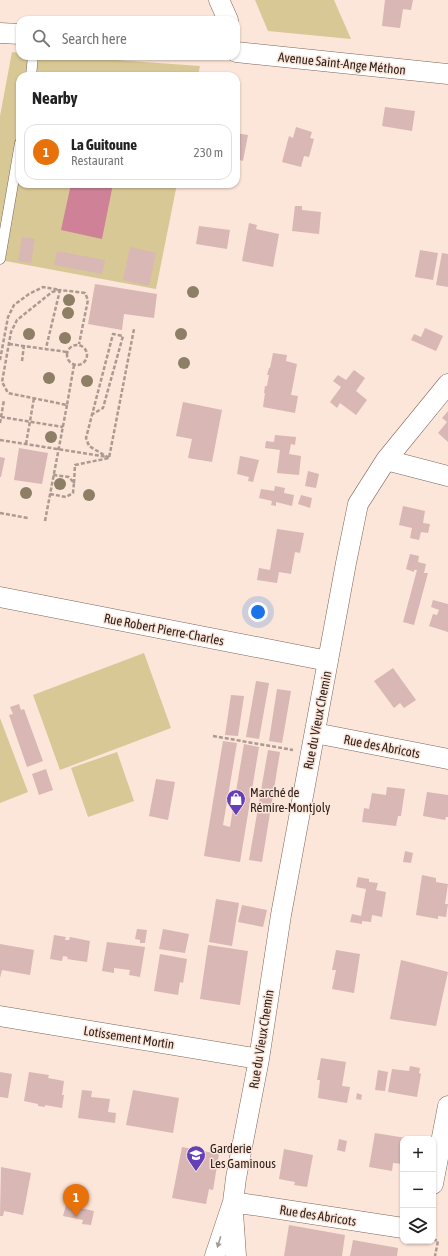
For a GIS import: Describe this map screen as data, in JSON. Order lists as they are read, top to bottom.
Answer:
{
  "streets": {
    "street": [
      "Avenue Saint-Ange Méthon",
      "Rue Robert Pierre-Charles",
      "Rue du Vieux Chemin",
      "Rue des Abricots",
      "Lotissement Mortin"
    ]
  },
  "crossings": [
    ["Rue Robert Pierre-Charles", "Rue du Vieux Chemin"],
    ["Rue du Vieux Chemin", "Rue des Abricots"],
    ["Rue du Vieux Chemin", "Lotissement Mortin"]
  ],
  "places": {
    "shop": ["Marché de Rémire-Montjoly"],
    "school or university": ["Garderie Les Gaminous"]
  },
  "page": {
    "search": "Search here",
    "heading": "Nearby",
    "list": [
      {
        "mark": "1",
        "name": "La Guitoune",
        "note": "Restaurant",
        "value": "230 m"
      }
    ],
    "map_buttons": ["+", "−"],
    "pins": "1"
  }
}
